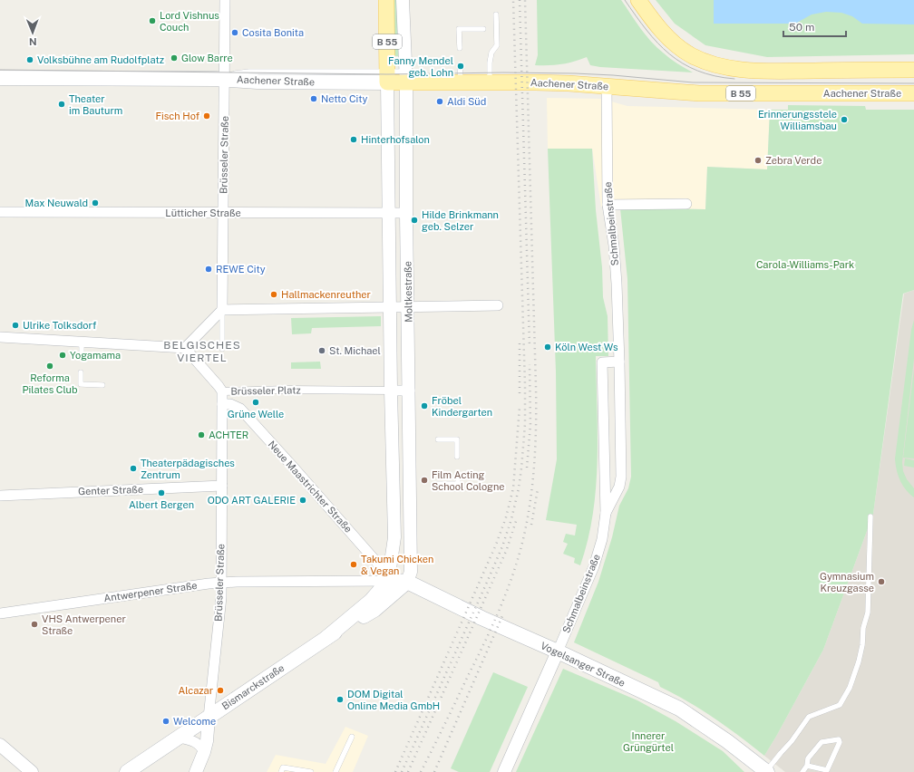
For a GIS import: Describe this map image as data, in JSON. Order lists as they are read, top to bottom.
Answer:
{
  "streets": {
    "main road": [
      "B 55",
      "Aachener Straße",
      "Moltkestraße",
      "Vogelsanger Straße",
      "Bismarckstraße"
    ],
    "street": [
      "Brüsseler Straße",
      "Lütticher Straße",
      "Schmalbeinstraße",
      "Brüsseler Platz",
      "Neue Maastrichter Straße",
      "Genter Straße",
      "Antwerpener Straße"
    ]
  },
  "crossings": [
    ["Aachener Straße", "Brüsseler Straße"],
    ["Aachener Straße", "Schmalbeinstraße"],
    ["Aachener Straße", "Moltkestraße"],
    ["Brüsseler Straße", "Lütticher Straße"],
    ["Brüsseler Straße", "Brüsseler Platz"],
    ["Brüsseler Straße", "Neue Maastrichter Straße"],
    ["Brüsseler Straße", "Genter Straße"],
    ["Brüsseler Straße", "Antwerpener Straße"],
    ["Brüsseler Straße", "Bismarckstraße"],
    ["Lütticher Straße", "Moltkestraße"],
    ["Schmalbeinstraße", "Vogelsanger Straße"],
    ["Moltkestraße", "Brüsseler Platz"],
    ["Moltkestraße", "Neue Maastrichter Straße"],
    ["Moltkestraße", "Antwerpener Straße"],
    ["Moltkestraße", "Vogelsanger Straße"],
    ["Moltkestraße", "Bismarckstraße"],
    ["Neue Maastrichter Straße", "Antwerpener Straße"],
    ["Neue Maastrichter Straße", "Vogelsanger Straße"],
    ["Neue Maastrichter Straße", "Bismarckstraße"],
    ["Antwerpener Straße", "Vogelsanger Straße"],
    ["Antwerpener Straße", "Bismarckstraße"],
    ["Vogelsanger Straße", "Bismarckstraße"]
  ],
  "districts": ["BELGISCHES VIERTEL"],
  "parks": ["Carola-Williams-Park", "Innerer Grüngürtel"],
  "places": [
    "Lord Vishnus Couch",
    "Cosita Bonita",
    "Glow Barre",
    "Volksbühne am Rudolfplatz",
    "Fanny Mendel geb. Lohn",
    "Netto City",
    "Aldi Süd",
    "Theater im Bauturm",
    "Fisch Hof",
    "Erinnerungsstele Williamsbau",
    "Hinterhofsalon",
    "Zebra Verde",
    "Max Neuwald",
    "Hilde Brinkmann geb. Selzer",
    "REWE City",
    "Hallmackenreuther",
    "Ulrike Tolksdorf",
    "Köln West Ws",
    "St. Michael",
    "Yogamama",
    "Reforma Pilates Club",
    "Grüne Welle",
    "Fröbel Kindergarten",
    "ACHTER",
    "Theaterpädagisches Zentrum",
    "Film Acting School Cologne",
    "Albert Bergen",
    "ODO ART GALERIE",
    "Takumi Chicken & Vegan",
    "Gymnasium Kreuzgasse",
    "VHS Antwerpener Straße",
    "Alcazar",
    "DOM Digital Online Media GmbH",
    "Welcome"
  ],
  "scale_bar": "50 m",
  "north": "bottom"
}
